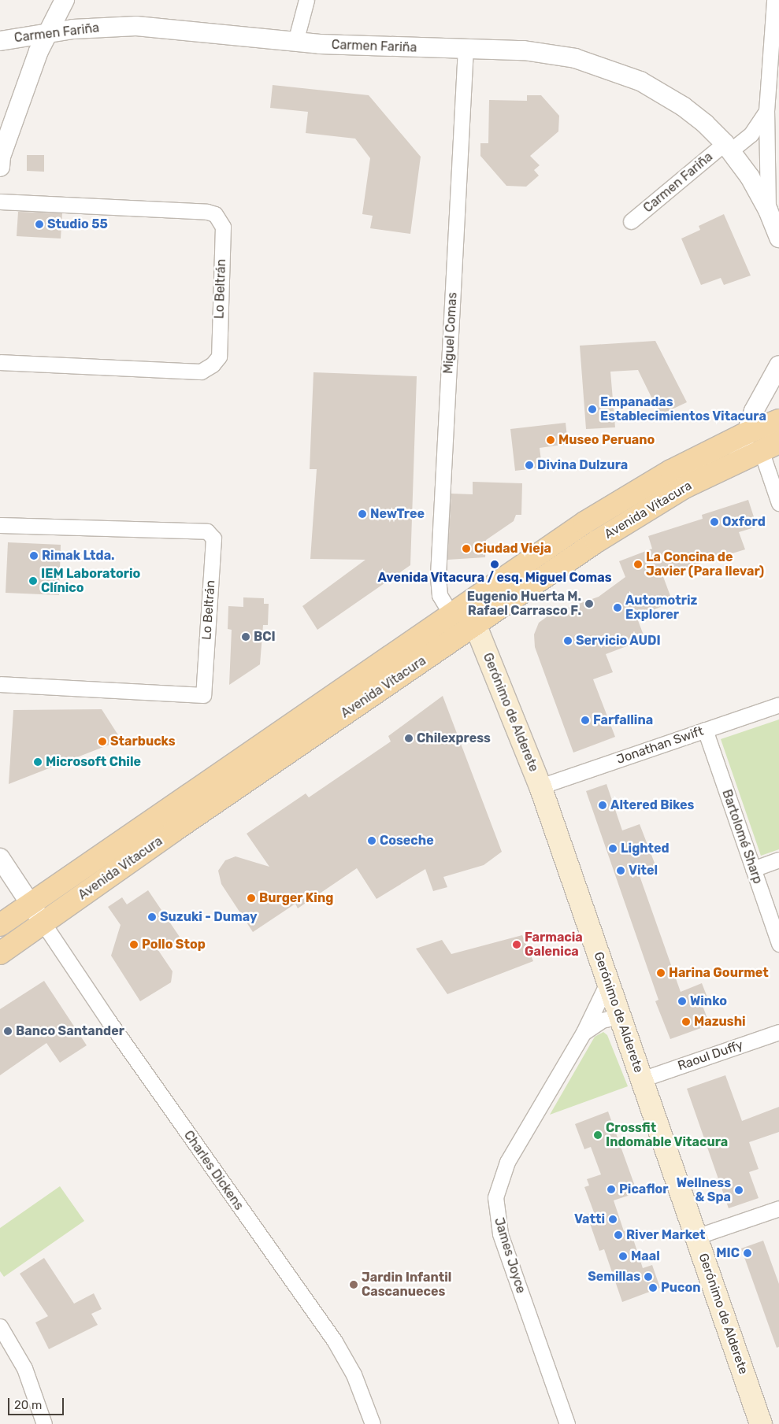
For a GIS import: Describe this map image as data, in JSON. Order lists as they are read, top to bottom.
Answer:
{
  "streets": {
    "main road": ["Avenida Vitacura", "Gerónimo de Alderete"],
    "street": [
      "Carmen Fariña",
      "Lo Beltrán",
      "Miguel Comas",
      "Jonathan Swift",
      "Bartolomé Sharp",
      "Raoul Duffy",
      "Charles Dickens",
      "James Joyce"
    ]
  },
  "crossings": [
    ["Carmen Fariña", "Miguel Comas"],
    ["Miguel Comas", "Avenida Vitacura"],
    ["Miguel Comas", "Gerónimo de Alderete"],
    ["Avenida Vitacura", "Gerónimo de Alderete"],
    ["Avenida Vitacura", "Charles Dickens"],
    ["Gerónimo de Alderete", "Jonathan Swift"],
    ["Gerónimo de Alderete", "Raoul Duffy"],
    ["Gerónimo de Alderete", "James Joyce"],
    ["Jonathan Swift", "Bartolomé Sharp"]
  ],
  "places": [
    "Studio 55",
    "Empanadas Establecimientos Vitacura",
    "Museo Peruano",
    "Divina Dulzura",
    "NewTree",
    "Oxford",
    "Ciudad Vieja",
    "Rimak Ltda.",
    "Avenida Vitacura / esq. Miguel Comas",
    "La Concina de Javier (Para llevar)",
    "IEM Laboratorio Clínico",
    "Eugenio Huerta M. Rafael Carrasco F.",
    "Automotriz Explorer",
    "BCI",
    "Servicio AUDI",
    "Farfallina",
    "Chilexpress",
    "Starbucks",
    "Microsoft Chile",
    "Altered Bikes",
    "Coseche",
    "Lighted",
    "Vitel",
    "Burger King",
    "Suzuki - Dumay",
    "Pollo Stop",
    "Farmacia Galenica",
    "Harina Gourmet",
    "Winko",
    "Mazushi",
    "Banco Santander",
    "Crossfit Indomable Vitacura",
    "Picaflor",
    "Wellness & Spa",
    "Vatti",
    "River Market",
    "MIC",
    "Maal",
    "Semillas",
    "Jardin Infantil Cascanueces",
    "Pucon"
  ],
  "scale_bar": "20 m"
}
